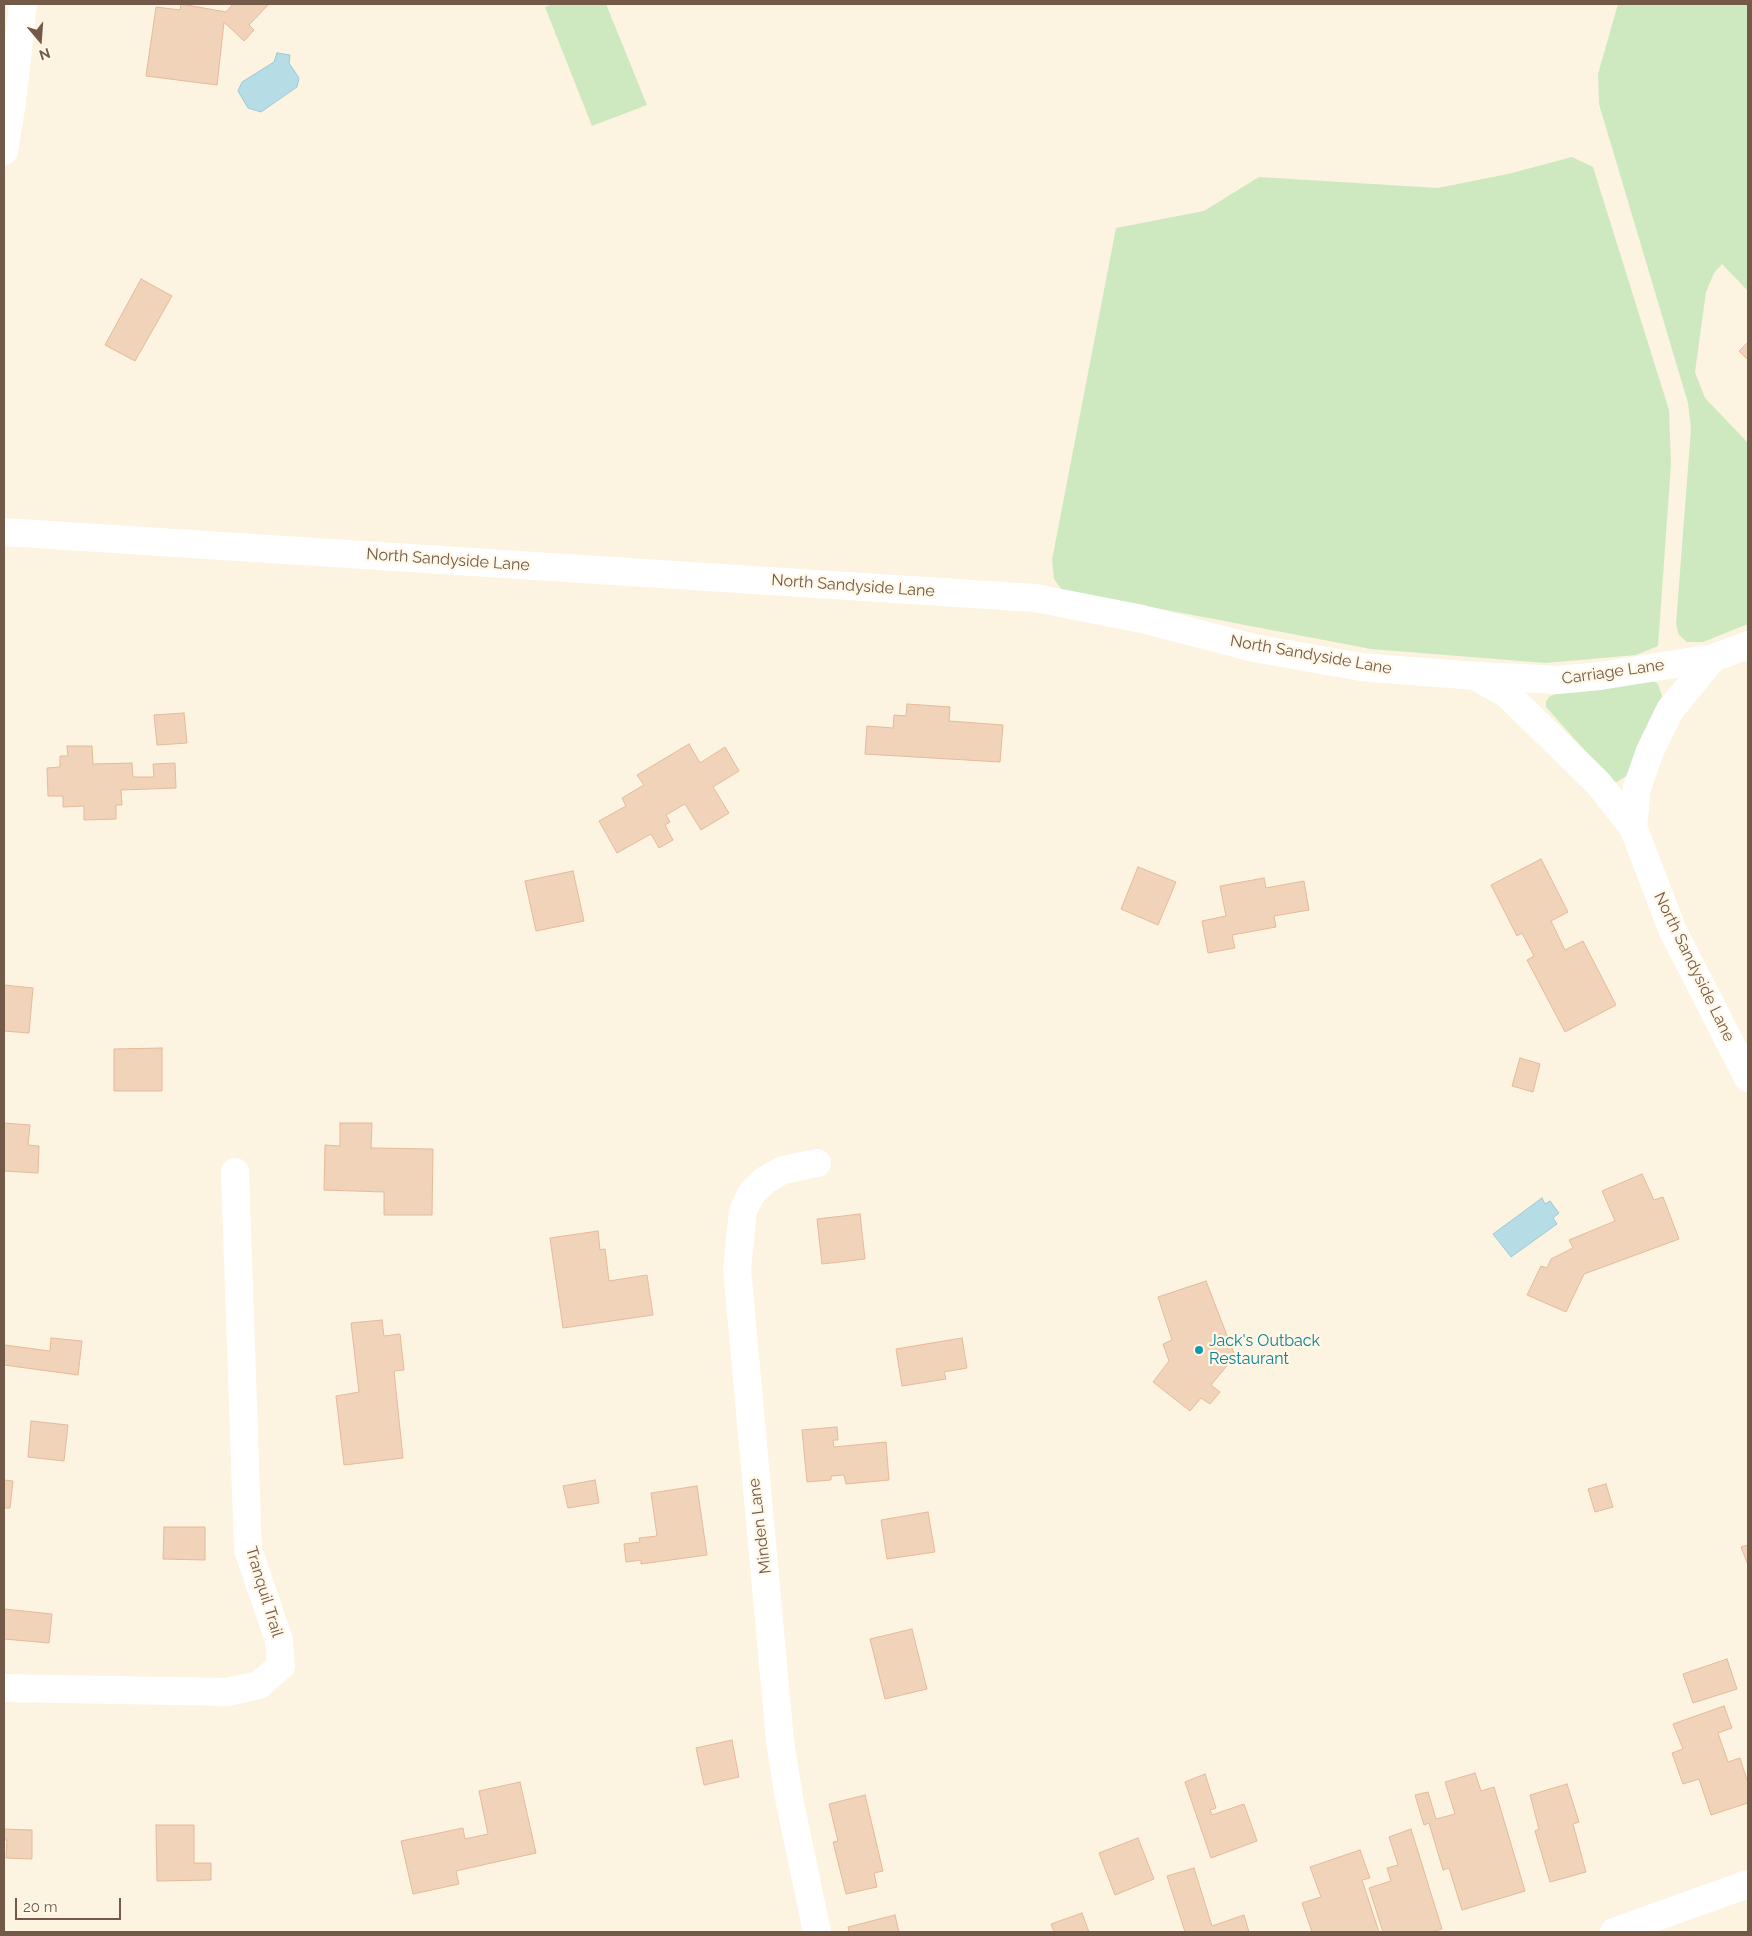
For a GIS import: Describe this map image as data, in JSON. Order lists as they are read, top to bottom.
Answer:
{
  "streets": {
    "street": [
      "North Sandyside Lane",
      "Carriage Lane",
      "Minden Lane",
      "Tranquil Trail"
    ]
  },
  "crossings": [
    ["North Sandyside Lane", "Carriage Lane"]
  ],
  "places": ["Jack's Outback Restaurant"],
  "scale_bar": "20 m",
  "north": "bottom"
}
